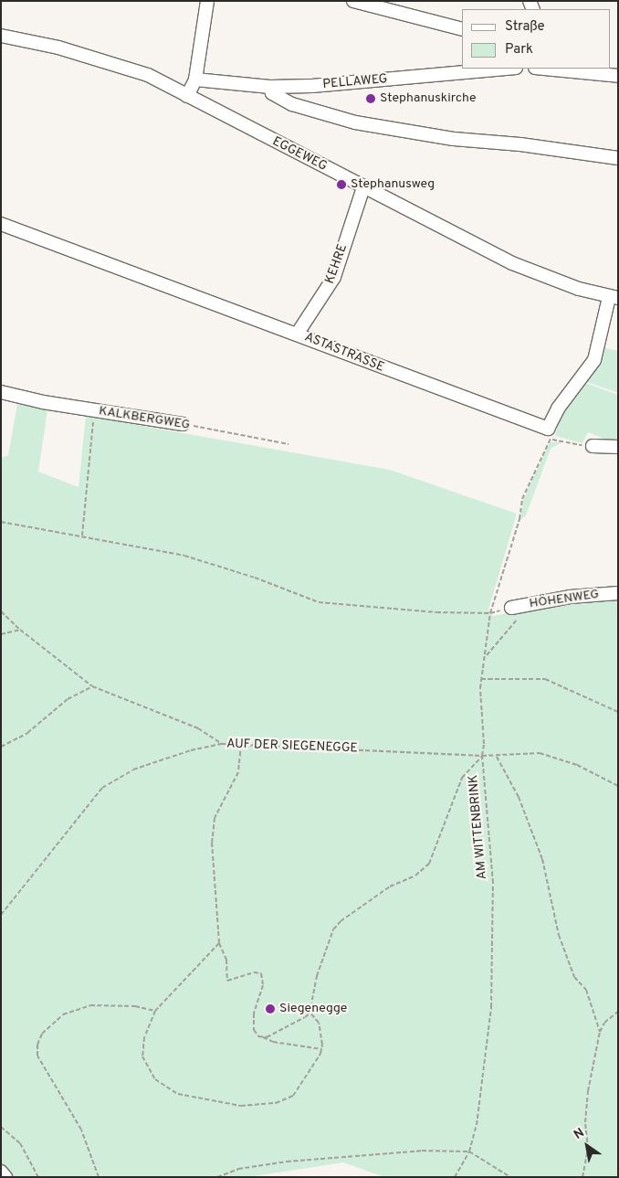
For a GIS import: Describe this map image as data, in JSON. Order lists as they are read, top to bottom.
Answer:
{
  "streets": {
    "street": [
      "PELLAWEG",
      "EGGEWEG",
      "KEHRE",
      "ASTASTRASSE",
      "KALKBERGWEG",
      "HÖHENWEG"
    ],
    "path": ["AUF DER SIEGENEGGE", "AM WITTENBRINK"]
  },
  "crossings": [
    ["EGGEWEG", "KEHRE"],
    ["EGGEWEG", "ASTASTRASSE"],
    ["KEHRE", "ASTASTRASSE"],
    ["AUF DER SIEGENEGGE", "AM WITTENBRINK"]
  ],
  "places": ["Stephanuskirche", "Stephanusweg", "Siegenegge"],
  "legend": ["Straße", "Park"],
  "north": "top left"
}
